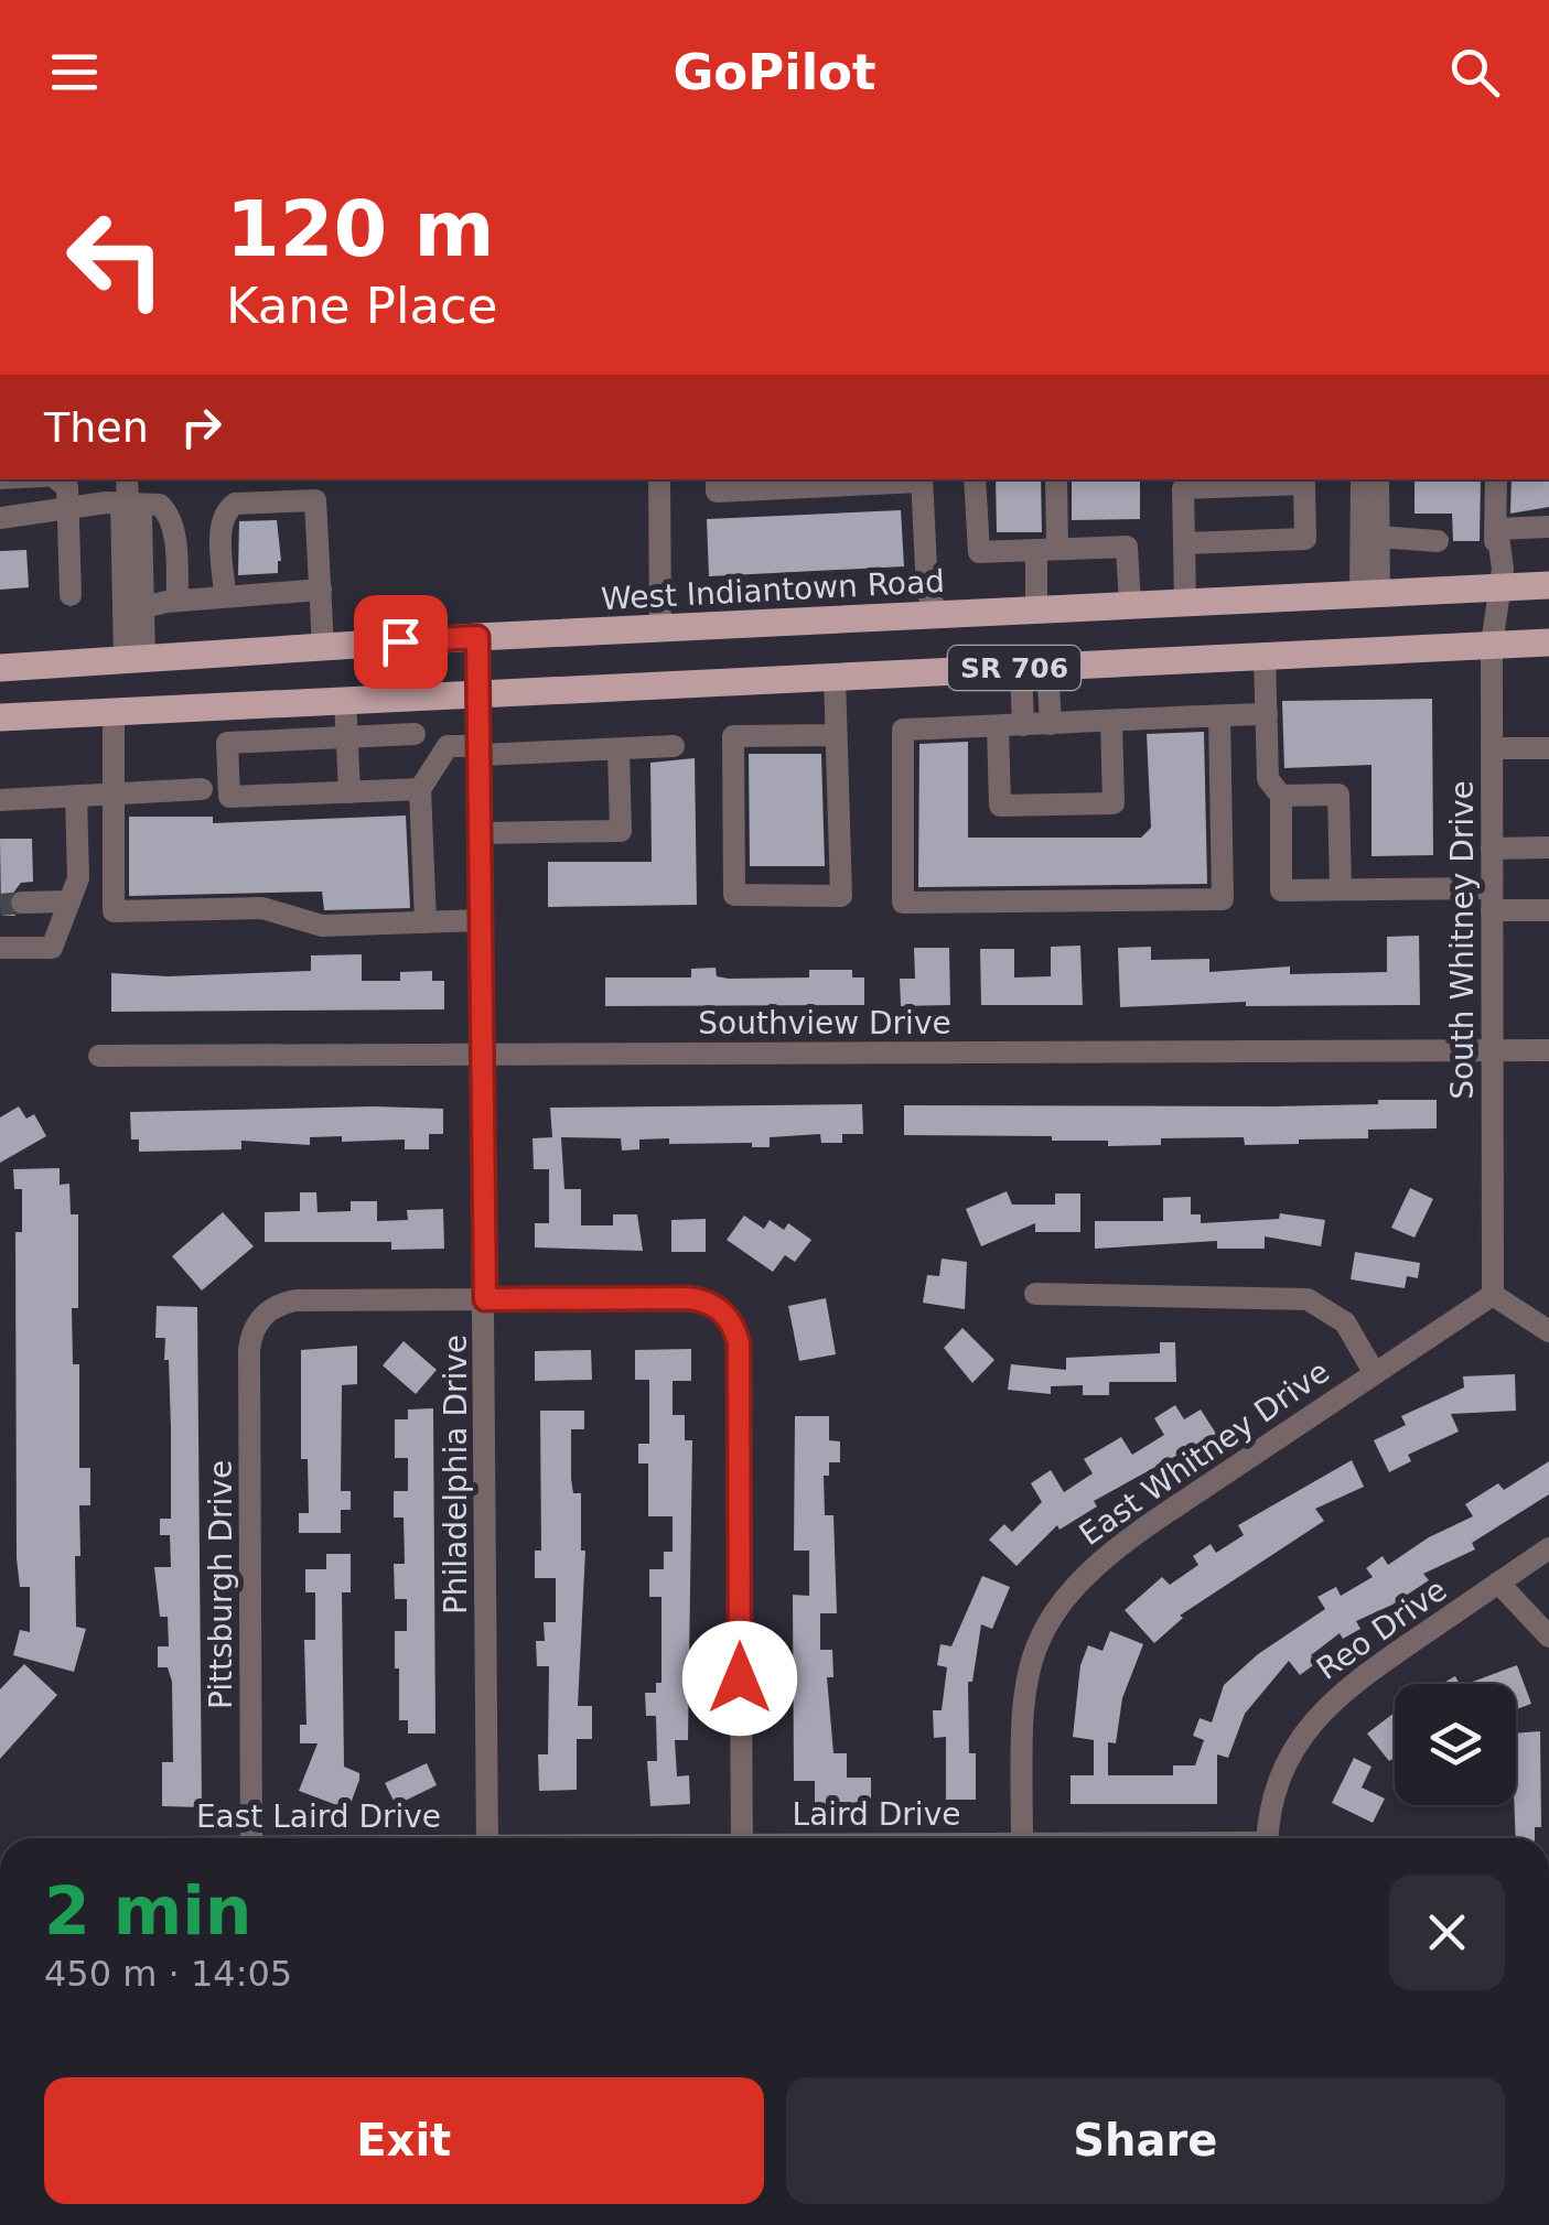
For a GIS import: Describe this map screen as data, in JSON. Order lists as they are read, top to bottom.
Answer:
{
  "streets": {
    "main road": ["West Indiantown Road", "SR 706"],
    "street": [
      "South Whitney Drive",
      "Southview Drive",
      "East Whitney Drive",
      "Philadelphia Drive",
      "Pittsburgh Drive",
      "Reo Drive"
    ]
  },
  "crossings": [
    ["West Indiantown Road", "South Whitney Drive"],
    ["West Indiantown Road", "Philadelphia Drive"],
    ["SR 706", "South Whitney Drive"],
    ["SR 706", "Philadelphia Drive"],
    ["South Whitney Drive", "Southview Drive"],
    ["South Whitney Drive", "East Whitney Drive"],
    ["Southview Drive", "Philadelphia Drive"],
    ["Philadelphia Drive", "Pittsburgh Drive"]
  ],
  "page": {
    "header": "GoPilot",
    "turn": ["120 m", "Kane Place"],
    "then": "Then",
    "heading": ["2 min", "450 m · 14:05"],
    "buttons": ["Exit", "Share"]
  }
}
